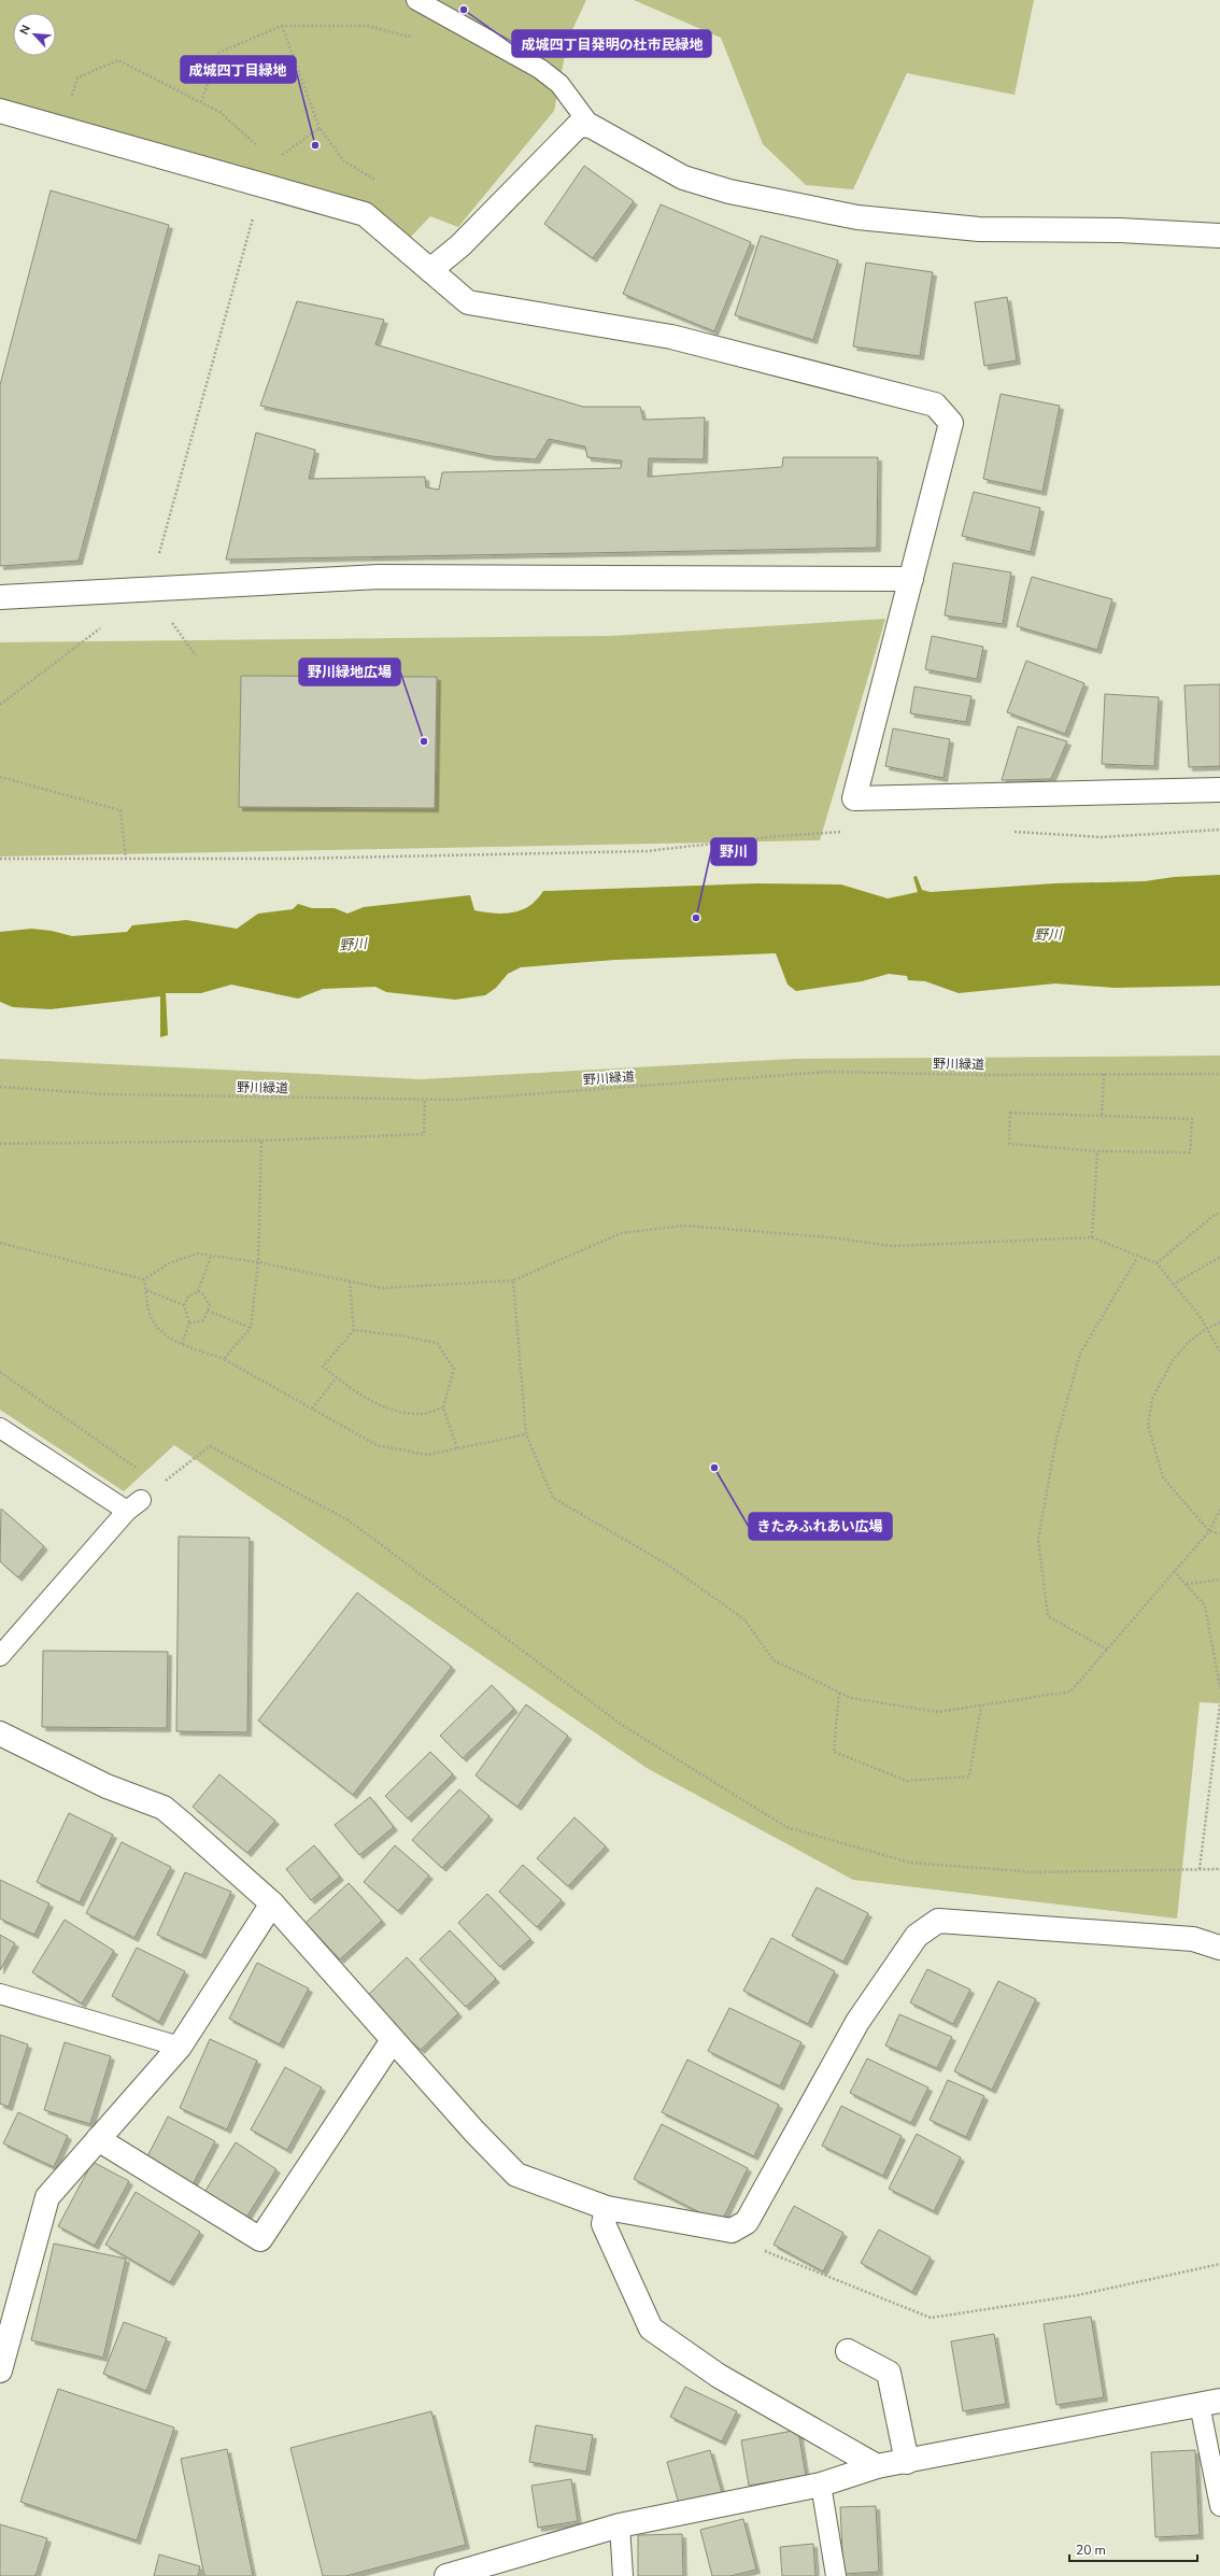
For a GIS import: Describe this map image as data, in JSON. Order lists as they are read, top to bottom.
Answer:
{
  "streets": {
    "path": ["野川緑道"]
  },
  "water": ["野川"],
  "places": [
    "成城四丁目発明の杜市民緑地",
    "成城四丁目緑地",
    "野川緑地広場",
    "野川",
    "きたみふれあい広場"
  ],
  "scale_bar": "20 m",
  "north": "top left"
}
